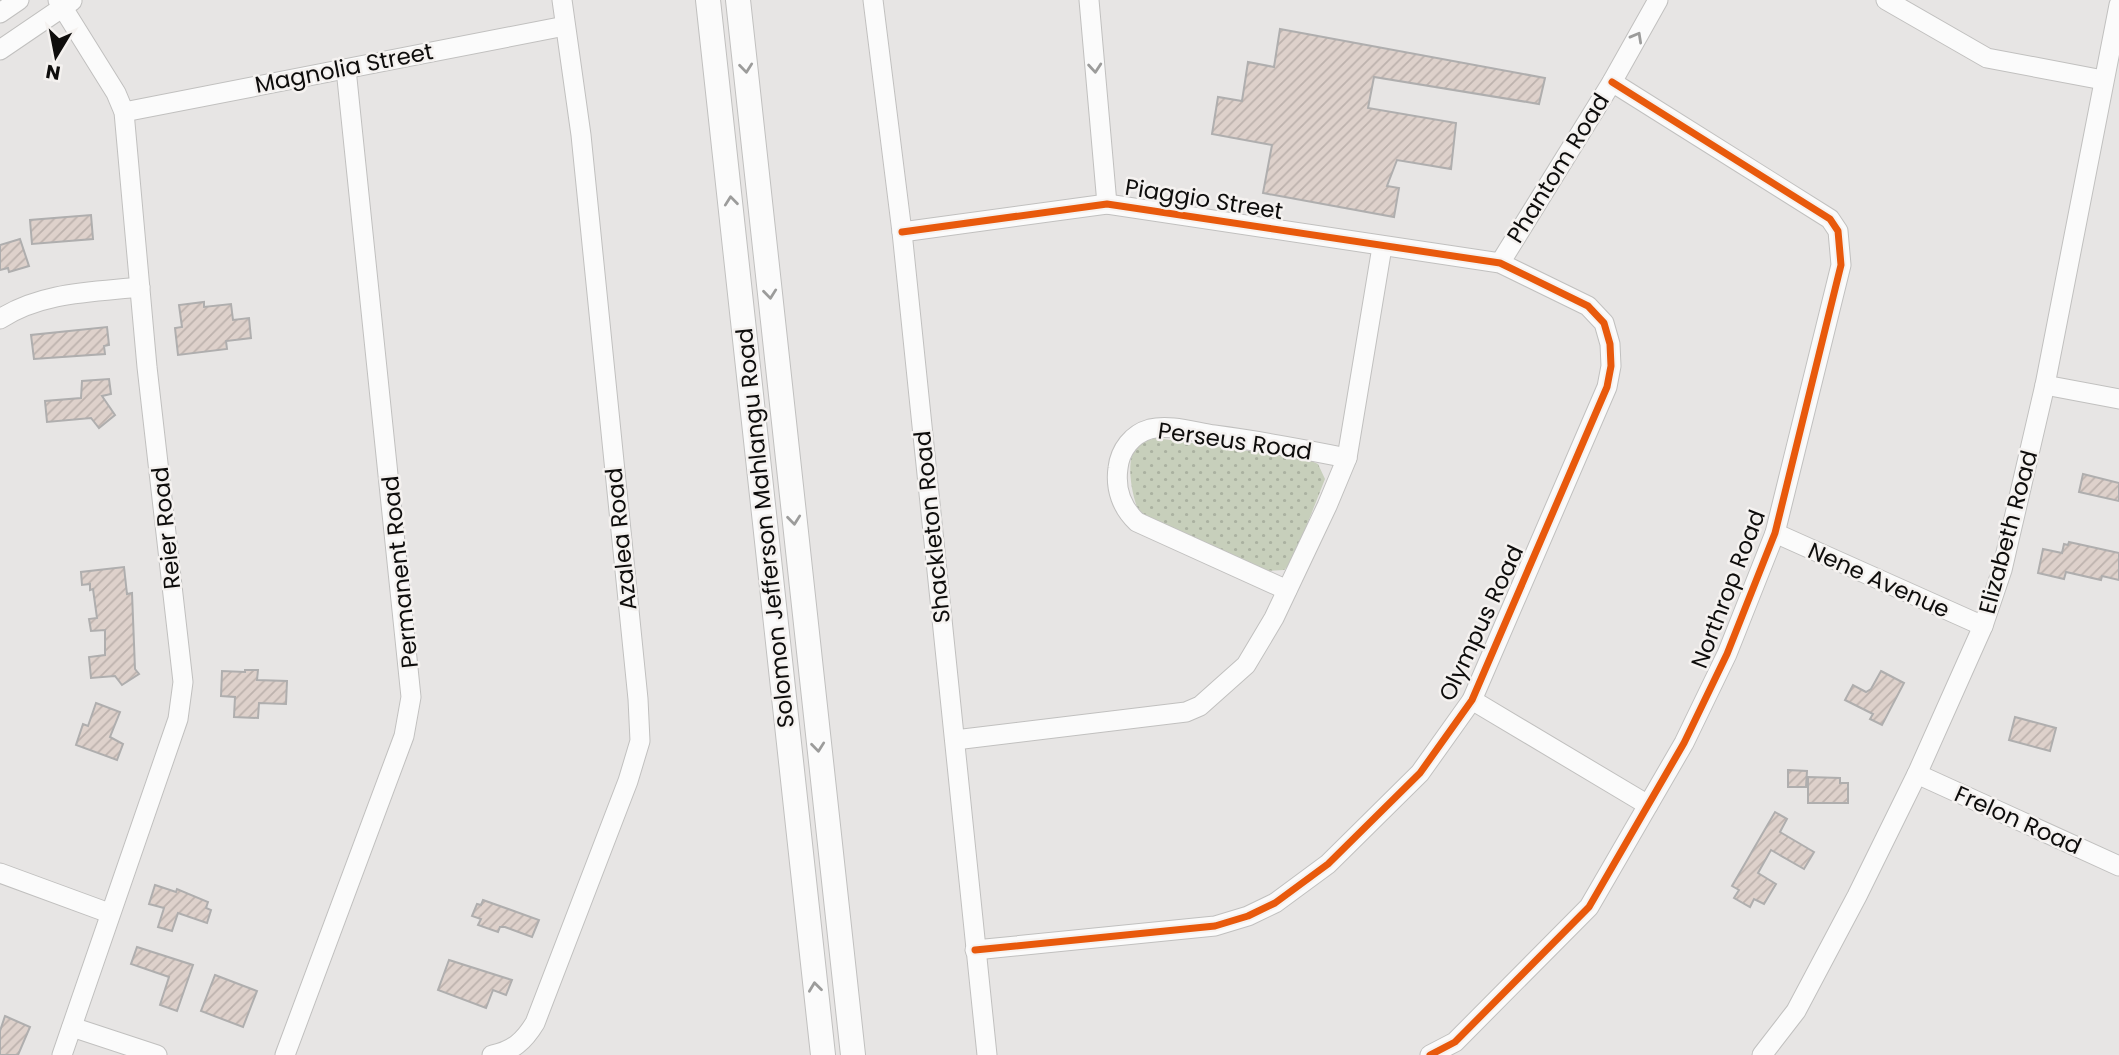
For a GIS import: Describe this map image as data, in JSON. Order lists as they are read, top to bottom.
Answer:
{
  "streets": {
    "main road": ["Solomon Jefferson Mahlangu Road"],
    "street": [
      "Magnolia Street",
      "Phantom Road",
      "Piaggio Street",
      "Perseus Road",
      "Shackleton Road",
      "Reier Road",
      "Elizabeth Road",
      "Azalea Road",
      "Permanent Road",
      "Nene Avenue",
      "Northrop Road",
      "Olympus Road",
      "Frelon Road"
    ]
  },
  "crossings": [
    ["Magnolia Street", "Reier Road"],
    ["Magnolia Street", "Azalea Road"],
    ["Magnolia Street", "Permanent Road"],
    ["Phantom Road", "Piaggio Street"],
    ["Phantom Road", "Northrop Road"],
    ["Phantom Road", "Olympus Road"],
    ["Piaggio Street", "Perseus Road"],
    ["Piaggio Street", "Shackleton Road"],
    ["Piaggio Street", "Olympus Road"],
    ["Perseus Road", "Shackleton Road"],
    ["Shackleton Road", "Olympus Road"],
    ["Elizabeth Road", "Nene Avenue"],
    ["Elizabeth Road", "Frelon Road"],
    ["Nene Avenue", "Northrop Road"]
  ],
  "north": "bottom"
}
